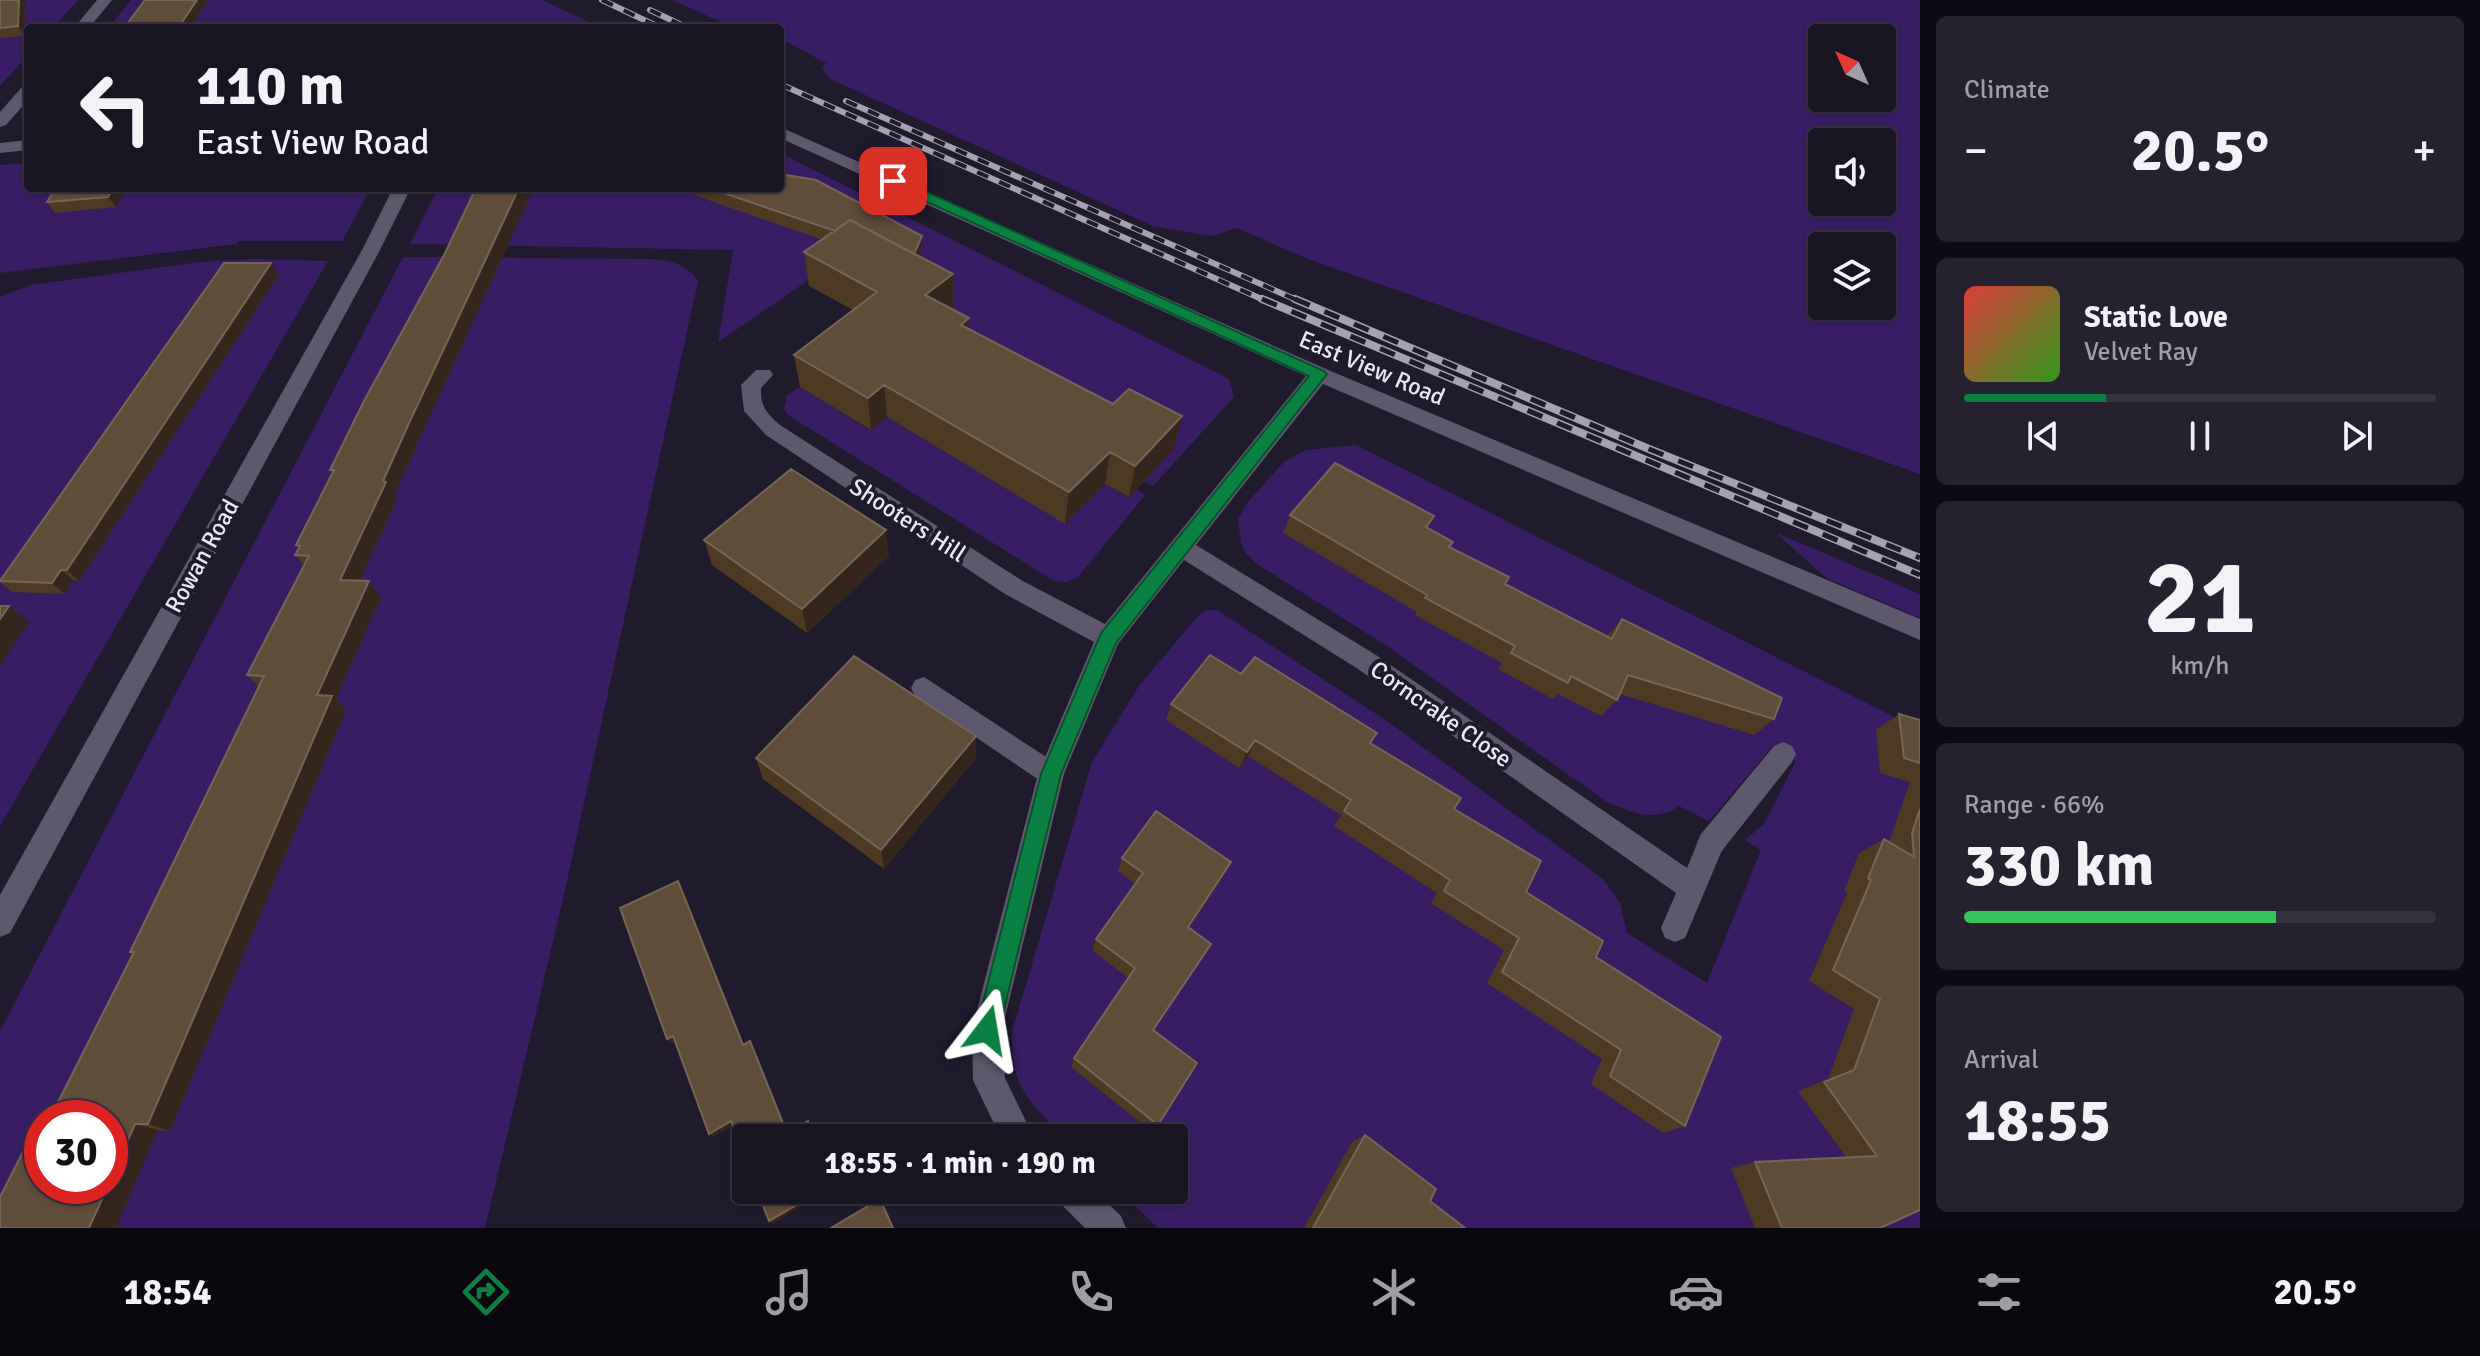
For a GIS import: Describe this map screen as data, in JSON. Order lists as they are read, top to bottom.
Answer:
{
  "streets": {
    "street": [
      "East View Road",
      "Shooters Hill",
      "Rowan Road",
      "Corncrake Close"
    ]
  },
  "north": "top left",
  "page": {
    "tile": [
      "Climate",
      ["21", "km/h"],
      ["Range · 66%", "330 km"],
      ["Arrival", "18:55"]
    ],
    "turn": ["110 m", "East View Road"],
    "heat": ["−", "20.5°", "+"],
    "song": ["Static Love", "Velvet Ray"],
    "limit": "30",
    "trip": "18:55 · 1 min · 190 m",
    "tabs": ["18:54", "20.5°"]
  }
}
